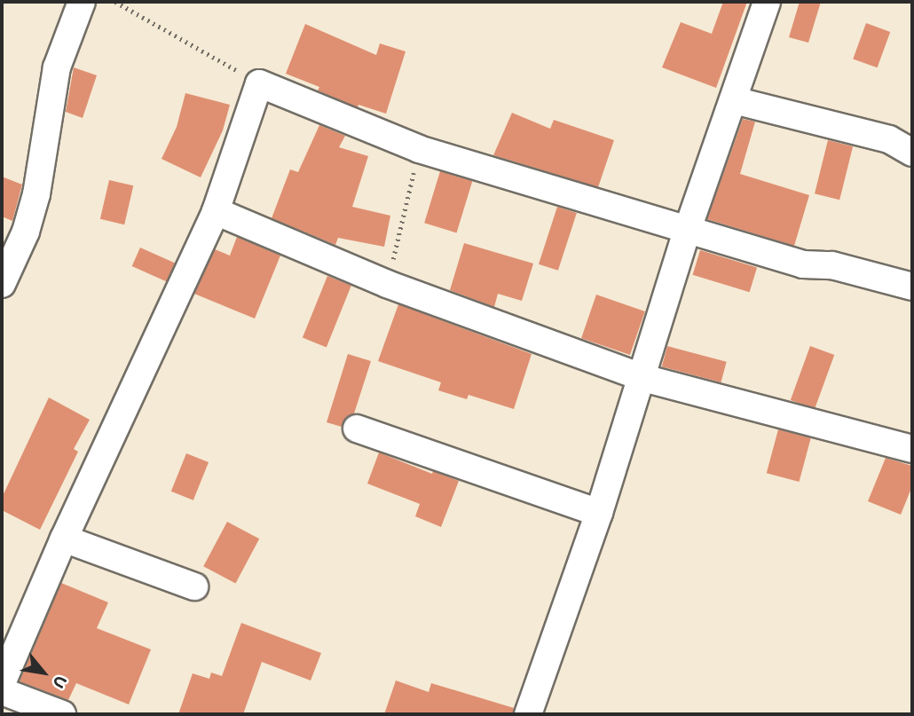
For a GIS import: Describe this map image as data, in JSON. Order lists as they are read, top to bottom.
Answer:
{
  "north": "bottom right"
}
